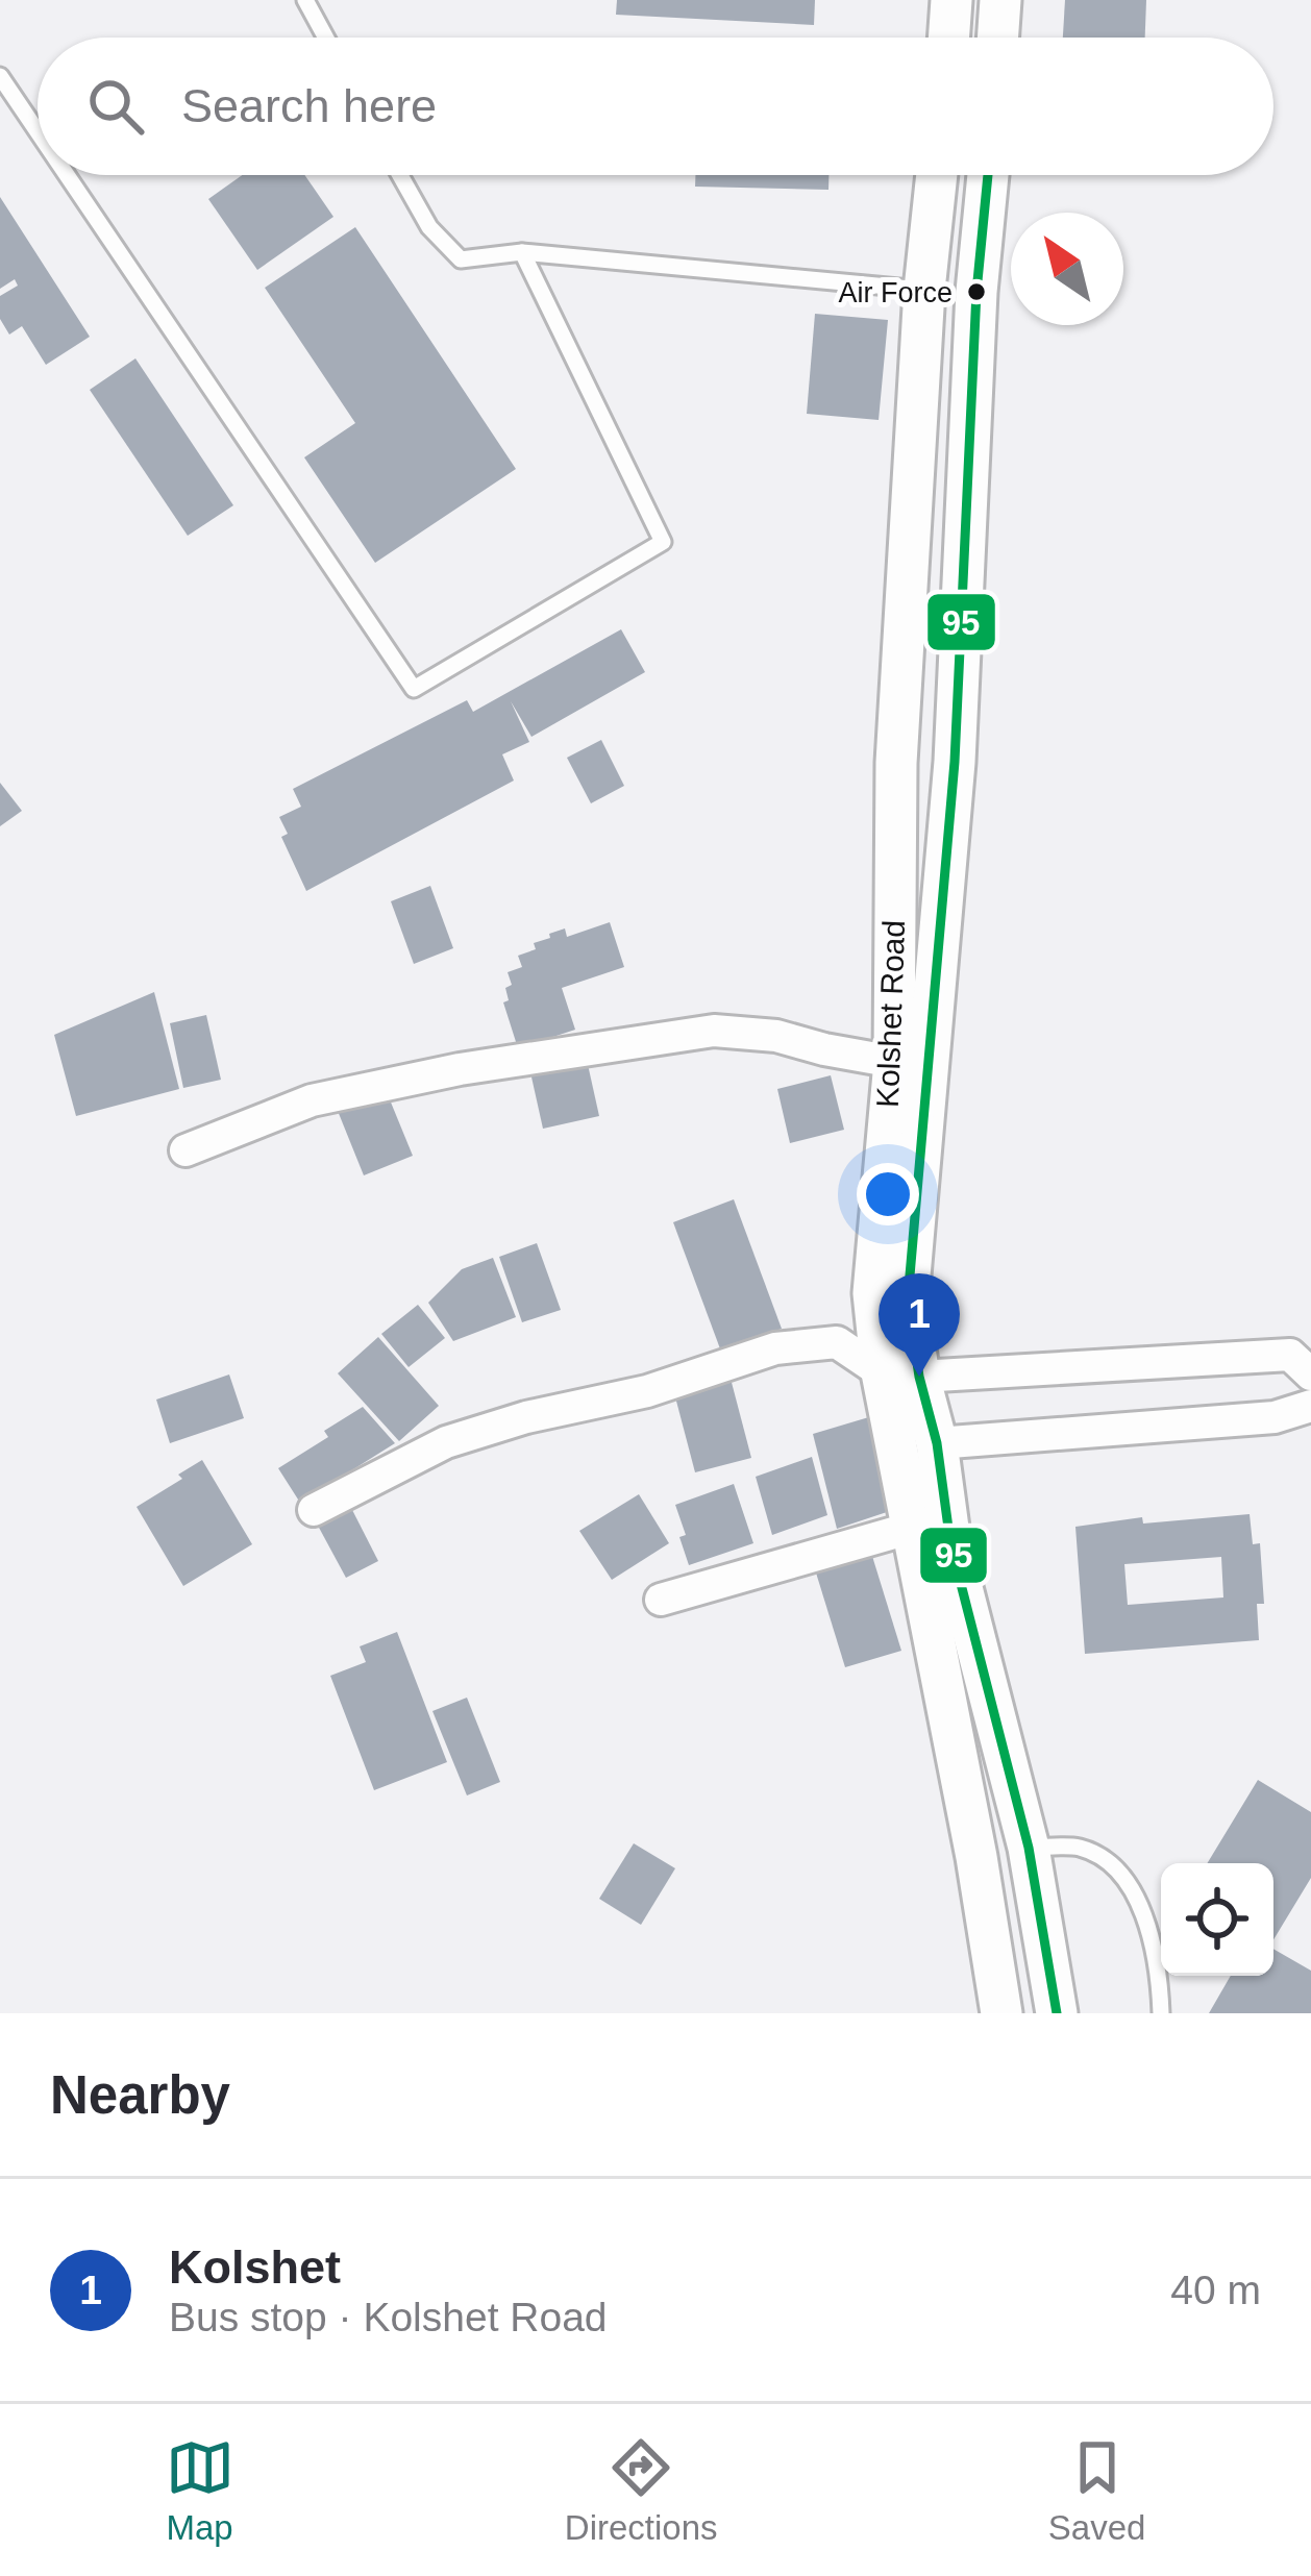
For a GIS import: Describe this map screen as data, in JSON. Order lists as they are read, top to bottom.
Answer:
{
  "streets": {
    "street": ["Kolshet Road"]
  },
  "places": ["Air Force"],
  "lines": ["transit line 95"],
  "north": "top left",
  "page": {
    "search": "Search here",
    "pins": "1",
    "heading": "Nearby",
    "list": [
      {
        "mark": "1",
        "name": "Kolshet",
        "note": "Bus stop · Kolshet Road",
        "value": "40 m"
      }
    ],
    "nav": ["Map", "Directions", "Saved"]
  }
}
